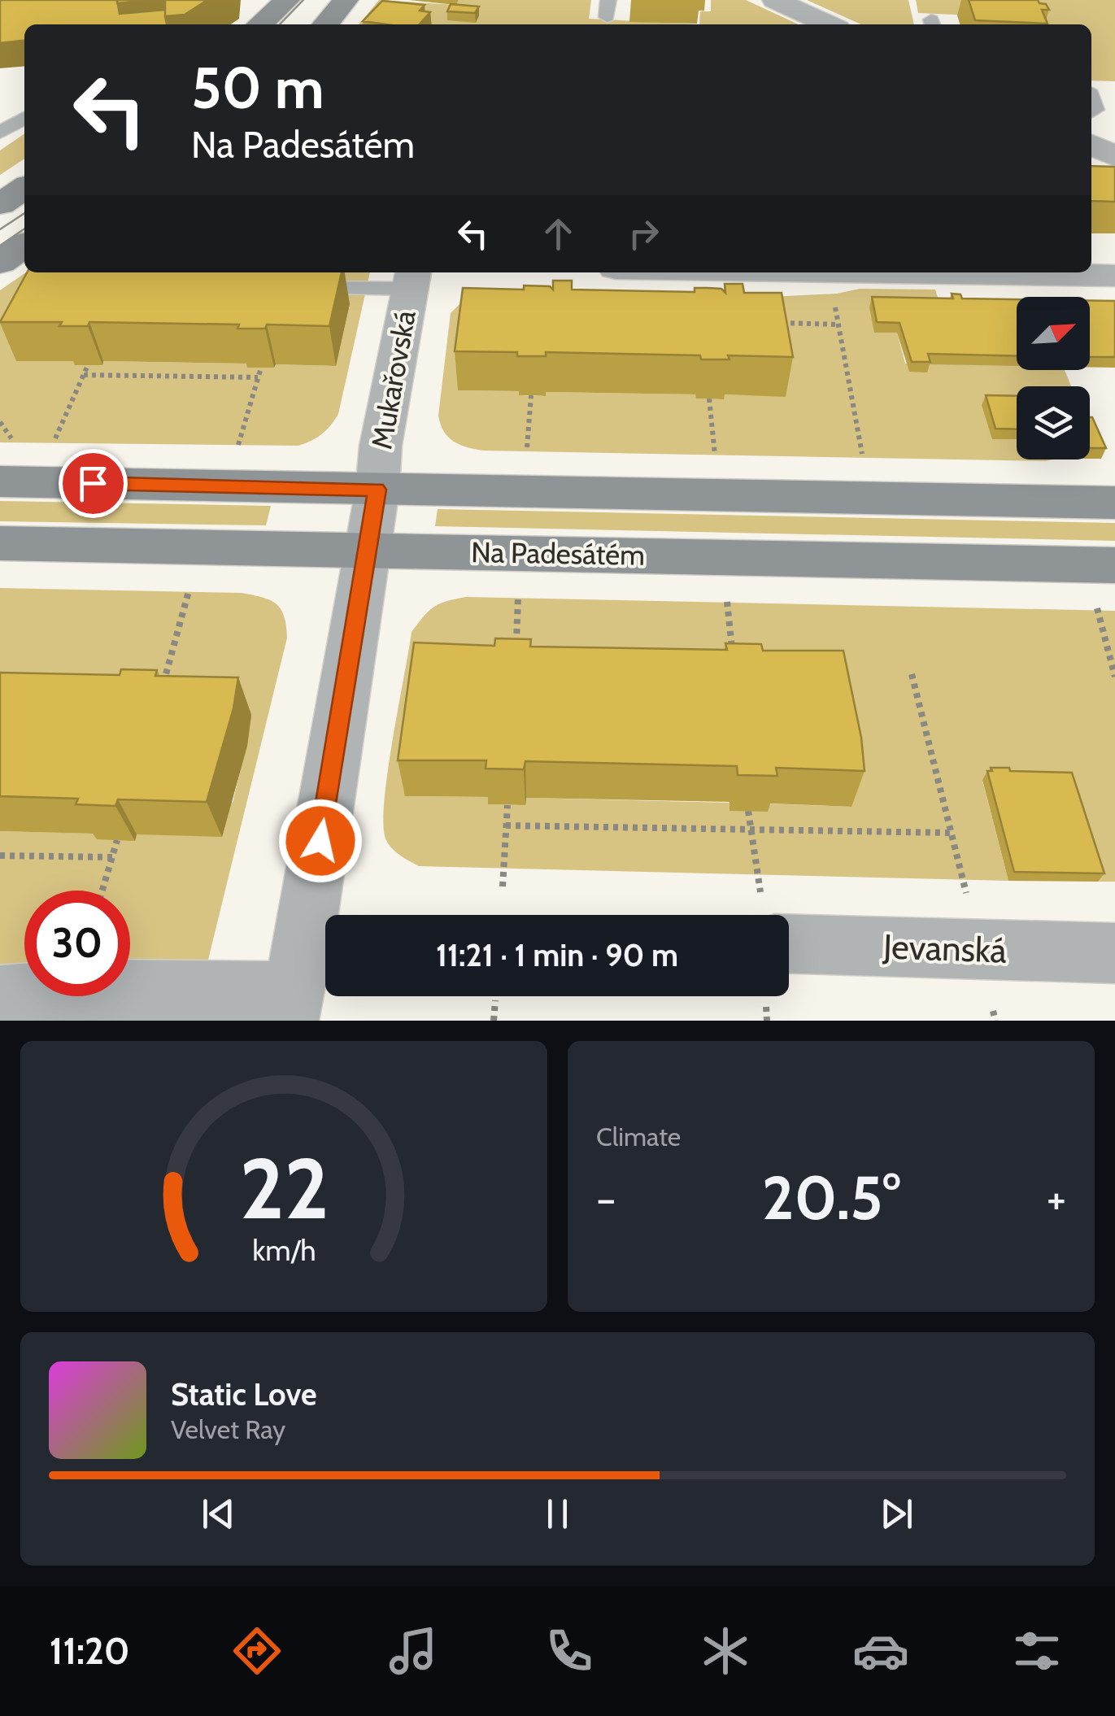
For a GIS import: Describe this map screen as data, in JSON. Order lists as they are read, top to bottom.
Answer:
{
  "streets": {
    "main road": ["Na Padesátém"],
    "street": ["Mukařovská", "Jevanská"]
  },
  "crossings": [
    ["Mukařovská", "Na Padesátém"]
  ],
  "north": "top right",
  "page": {
    "turn": ["50 m", "Na Padesátém"],
    "limit": "30",
    "trip": "11:21 · 1 min · 90 m",
    "tile": "Climate",
    "heat": ["−", "20.5°", "+"],
    "song": ["Static Love", "Velvet Ray"],
    "tabs": "11:20",
    "gauge": ["22", "km/h"]
  }
}
